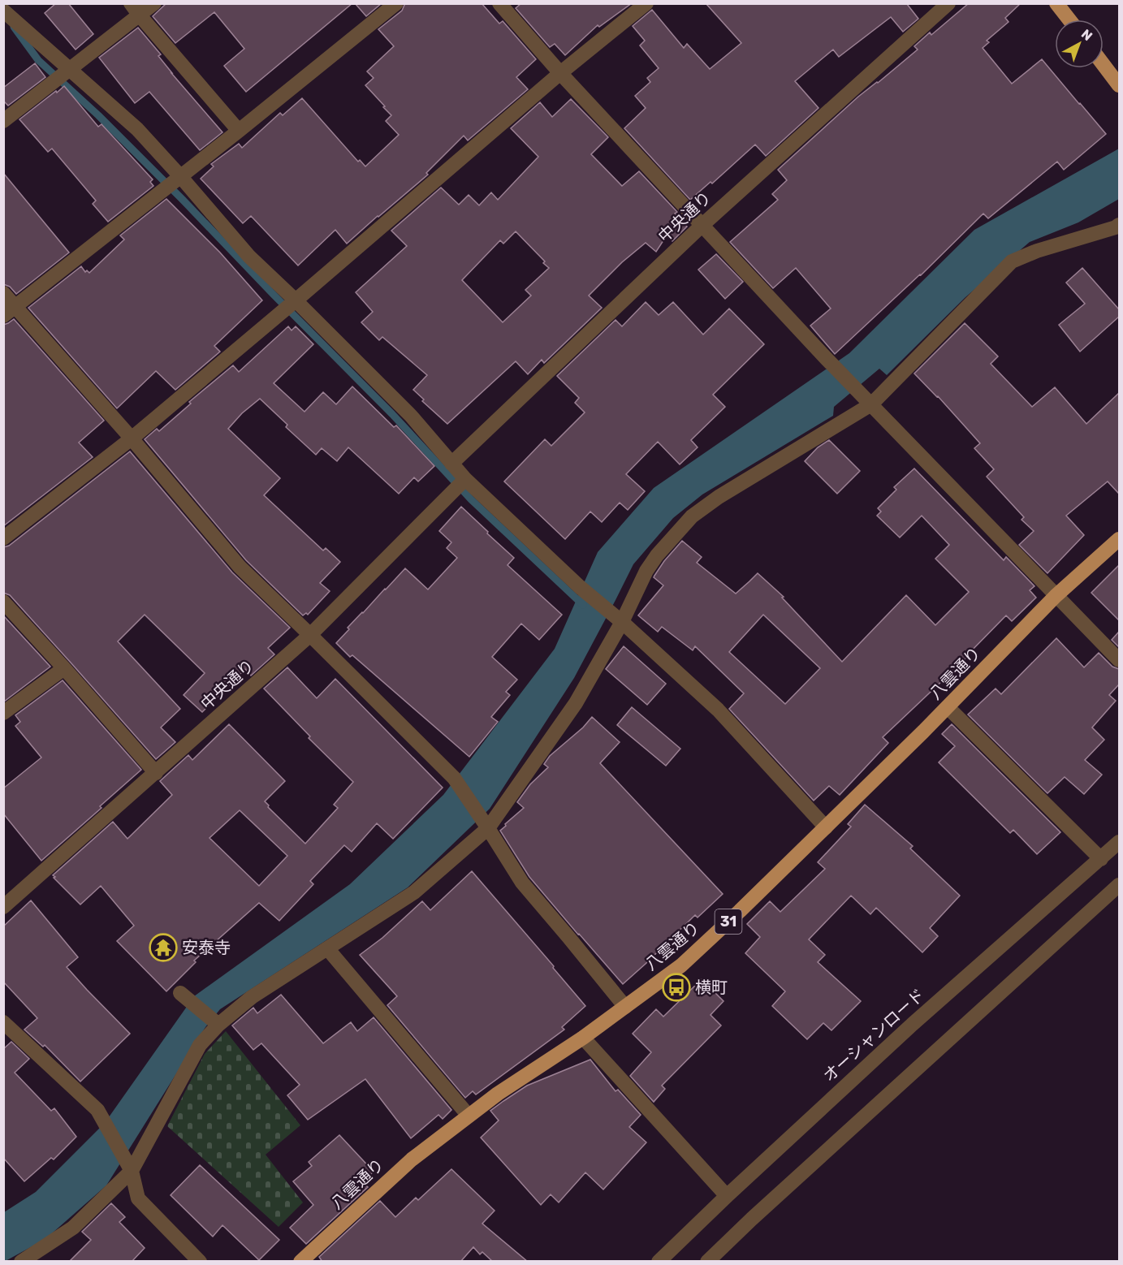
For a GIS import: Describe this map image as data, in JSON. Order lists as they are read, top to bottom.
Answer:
{
  "streets": {
    "main road": ["八雲通り", "31"],
    "street": ["中央通り", "オーシャンロード"]
  },
  "places": {
    "temple": ["安泰寺"],
    "bus stop": ["横町"]
  },
  "north": "top right"
}
